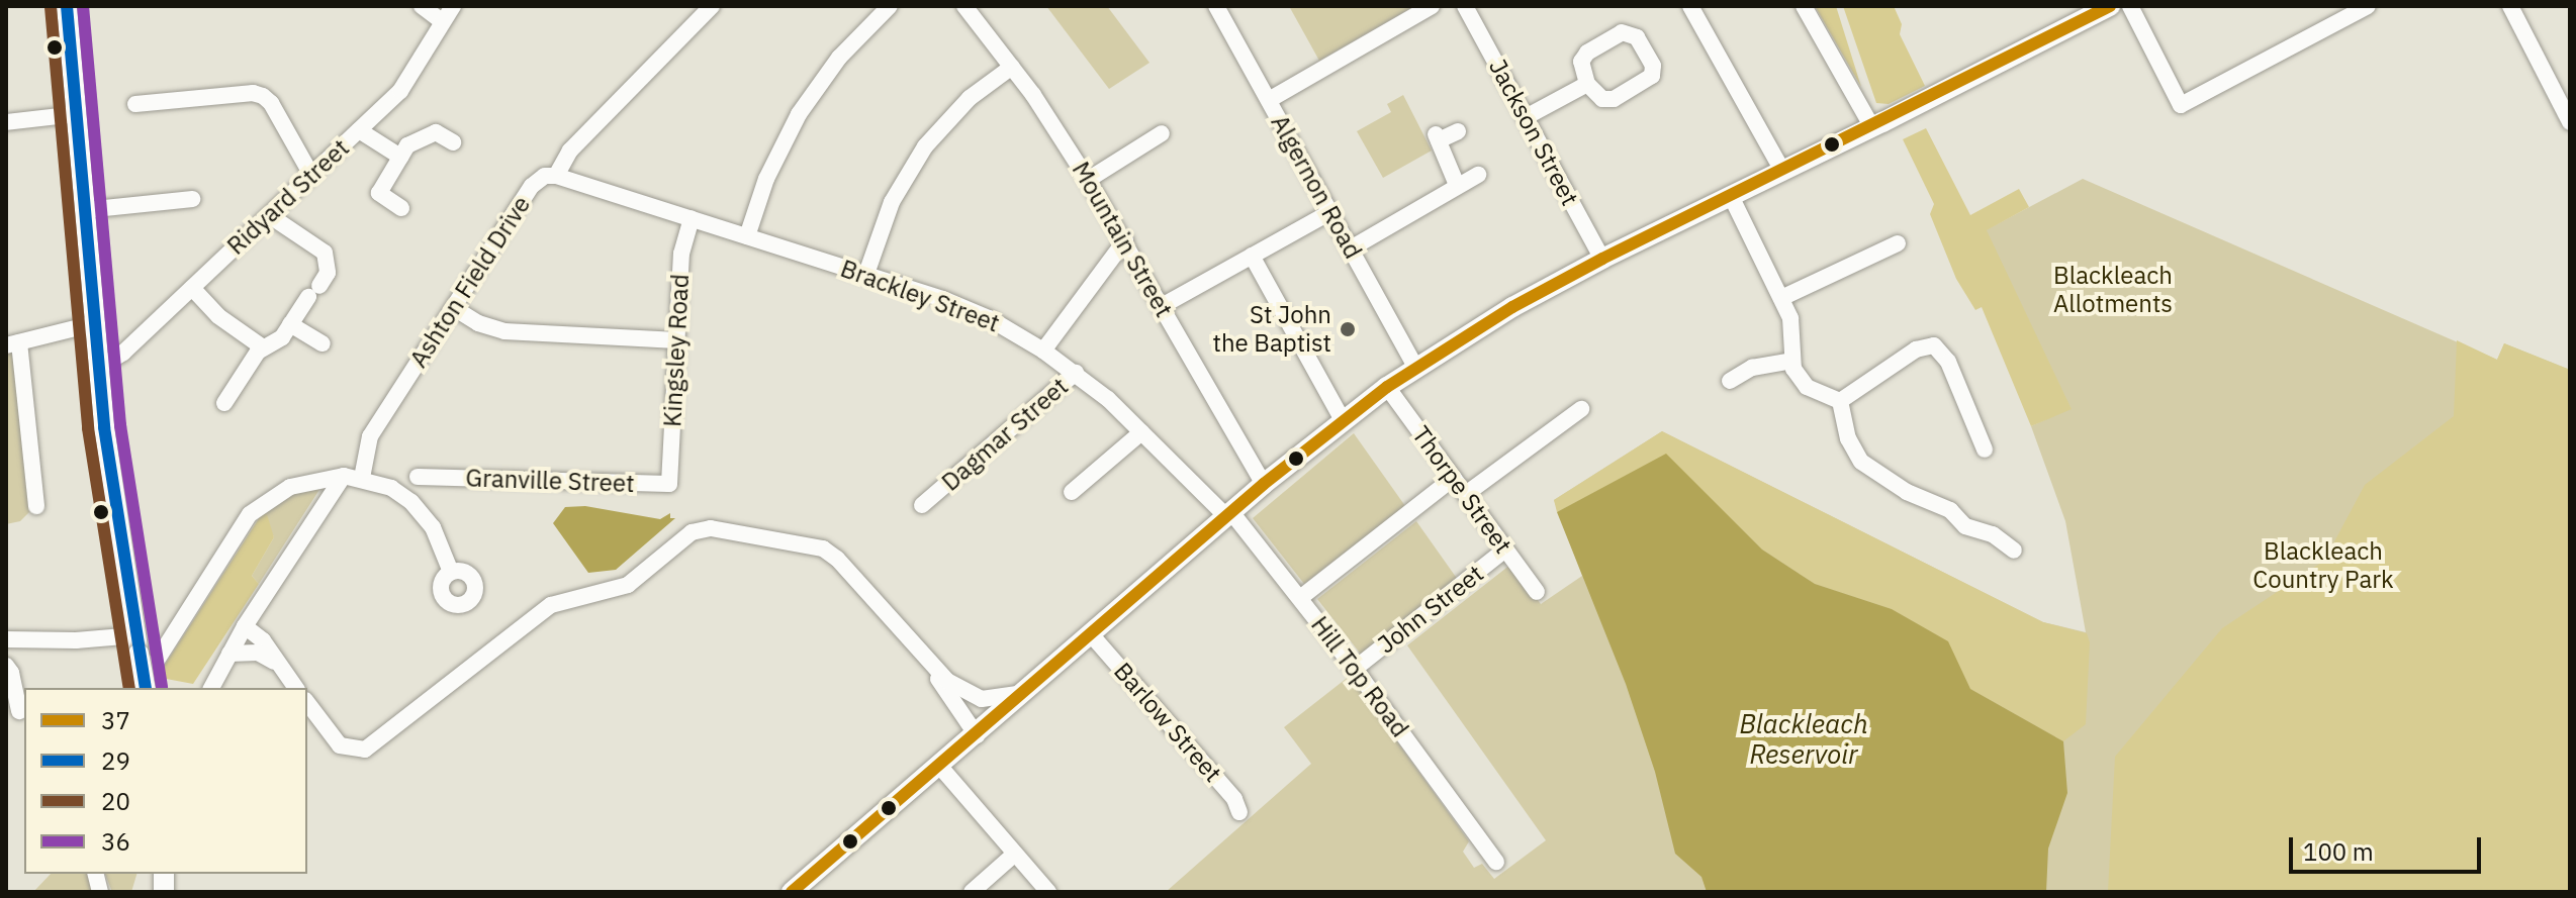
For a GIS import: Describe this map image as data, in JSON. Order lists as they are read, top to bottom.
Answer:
{
  "streets": {
    "street": [
      "Jackson Street",
      "Algernon Road",
      "Ridyard Street",
      "Mountain Street",
      "Ashton Field Drive",
      "Brackley Street",
      "Kingsley Road",
      "Dagmar Street",
      "Granville Street",
      "Thorpe Street",
      "John Street",
      "Hill Top Road",
      "Barlow Street"
    ]
  },
  "crossings": [
    ["Ashton Field Drive", "Brackley Street"],
    ["Brackley Street", "Kingsley Road"],
    ["Brackley Street", "Dagmar Street"],
    ["Brackley Street", "Hill Top Road"],
    ["Kingsley Road", "Granville Street"],
    ["Thorpe Street", "John Street"],
    ["John Street", "Hill Top Road"]
  ],
  "water": ["Blackleach Reservoir"],
  "parks": ["Blackleach Allotments", "Blackleach Country Park"],
  "places": ["St John the Baptist"],
  "lines": [
    "transit line 37",
    "transit line 29",
    "transit line 36",
    "transit line 20"
  ],
  "legend": [
    "37",
    "29",
    "20",
    "36"
  ],
  "scale_bar": "100 m"
}
